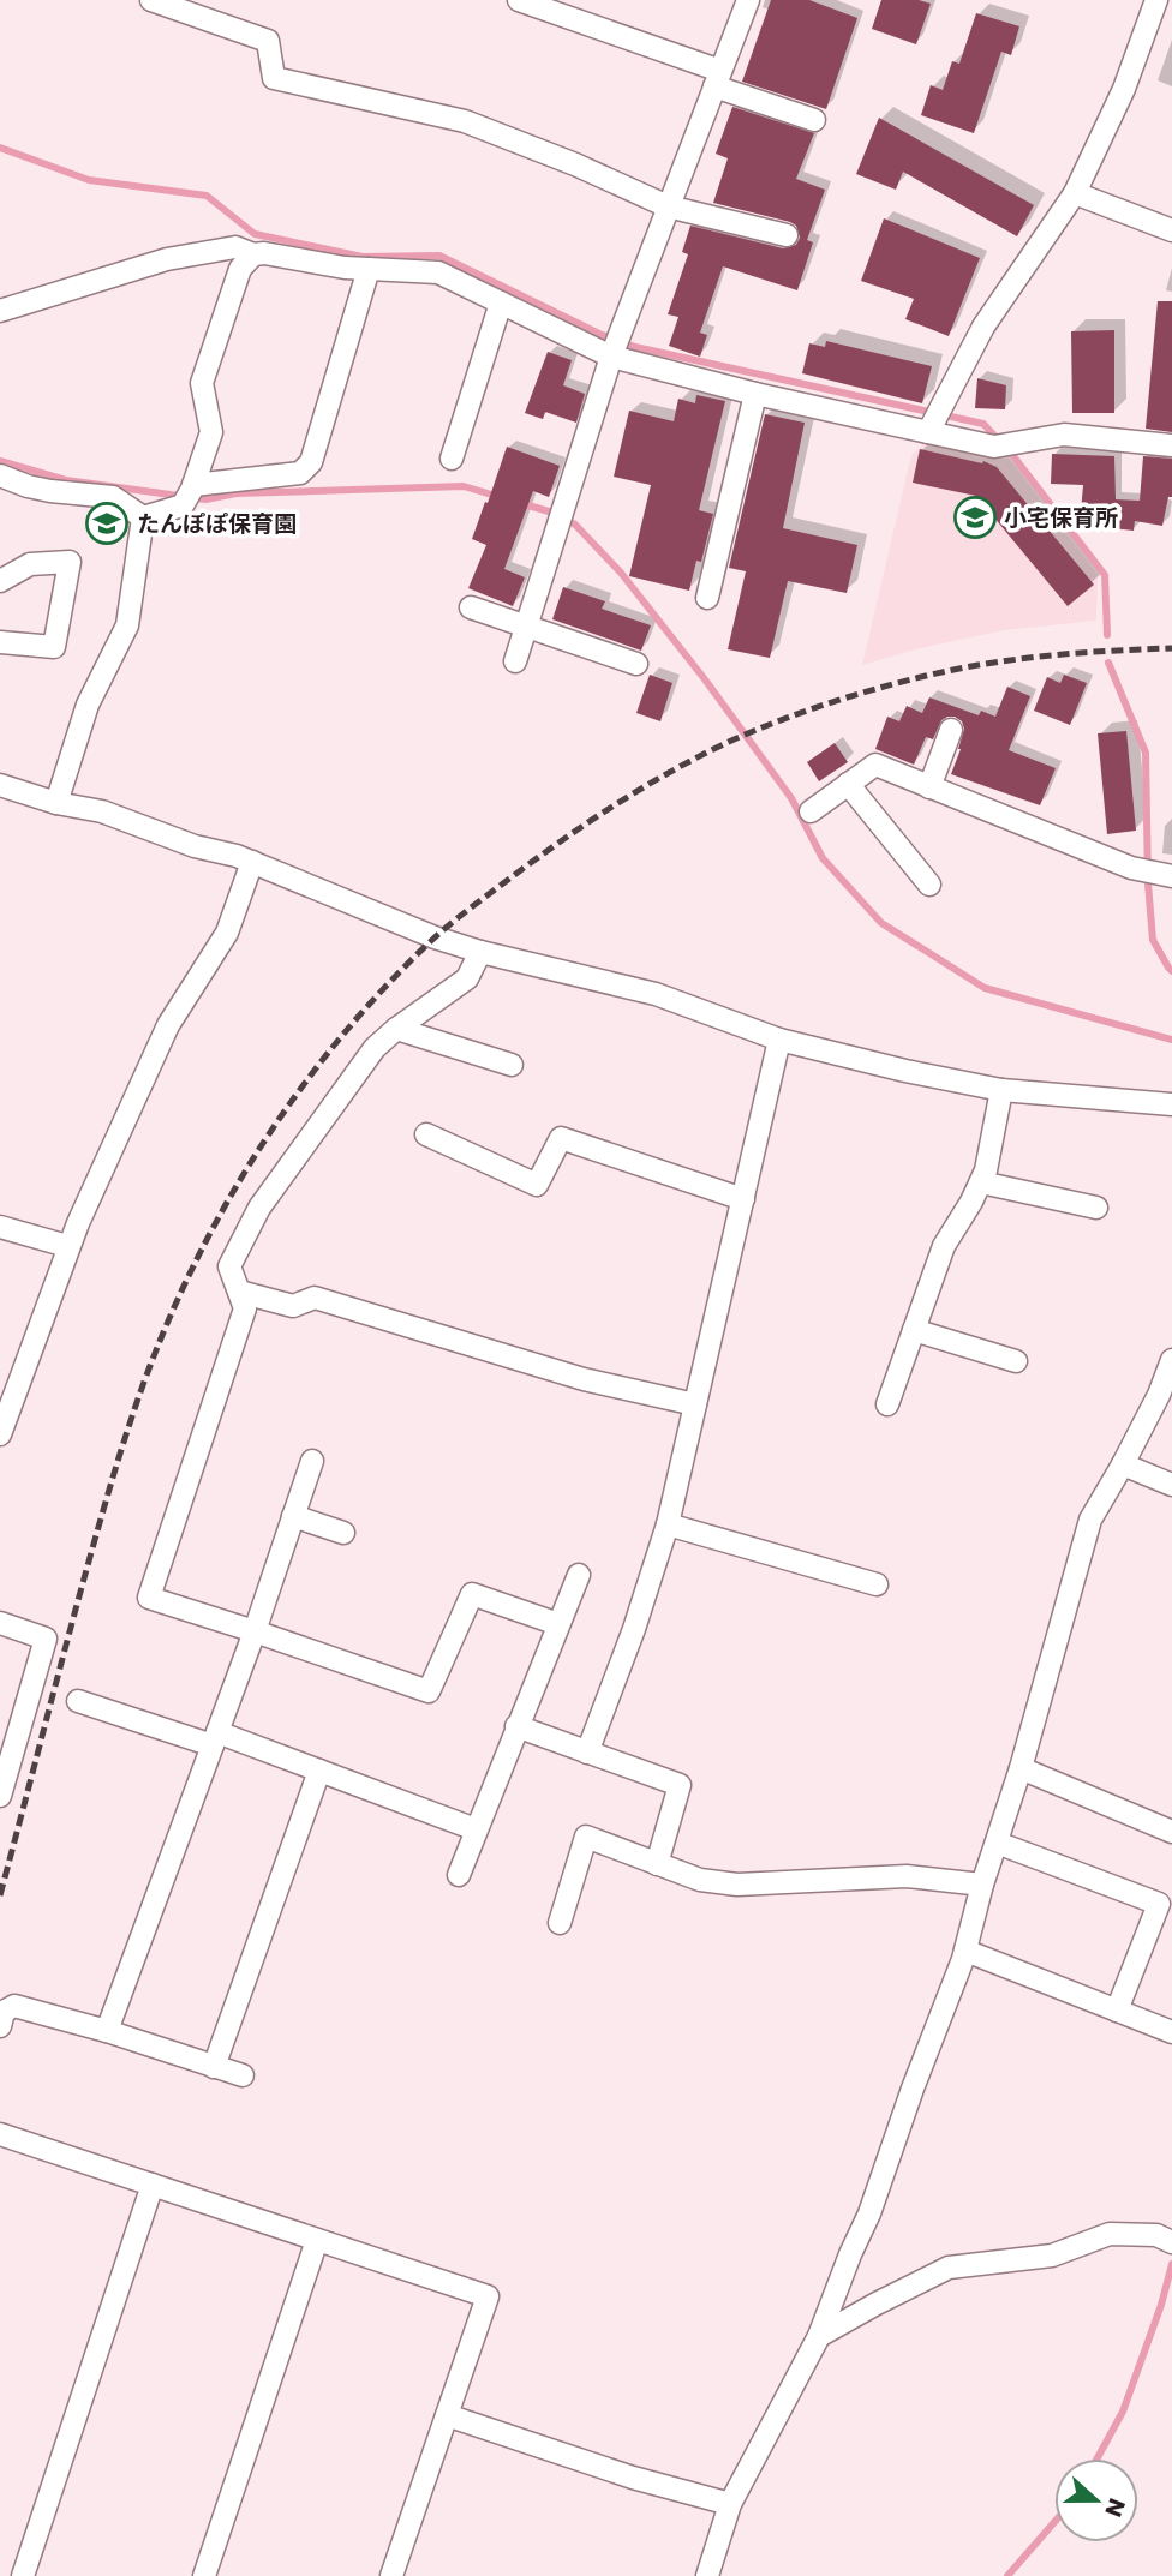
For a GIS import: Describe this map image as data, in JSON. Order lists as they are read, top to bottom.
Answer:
{
  "places": {
    "school or university": ["小宅保育所", "たんぽぽ保育園"]
  },
  "north": "right"
}
